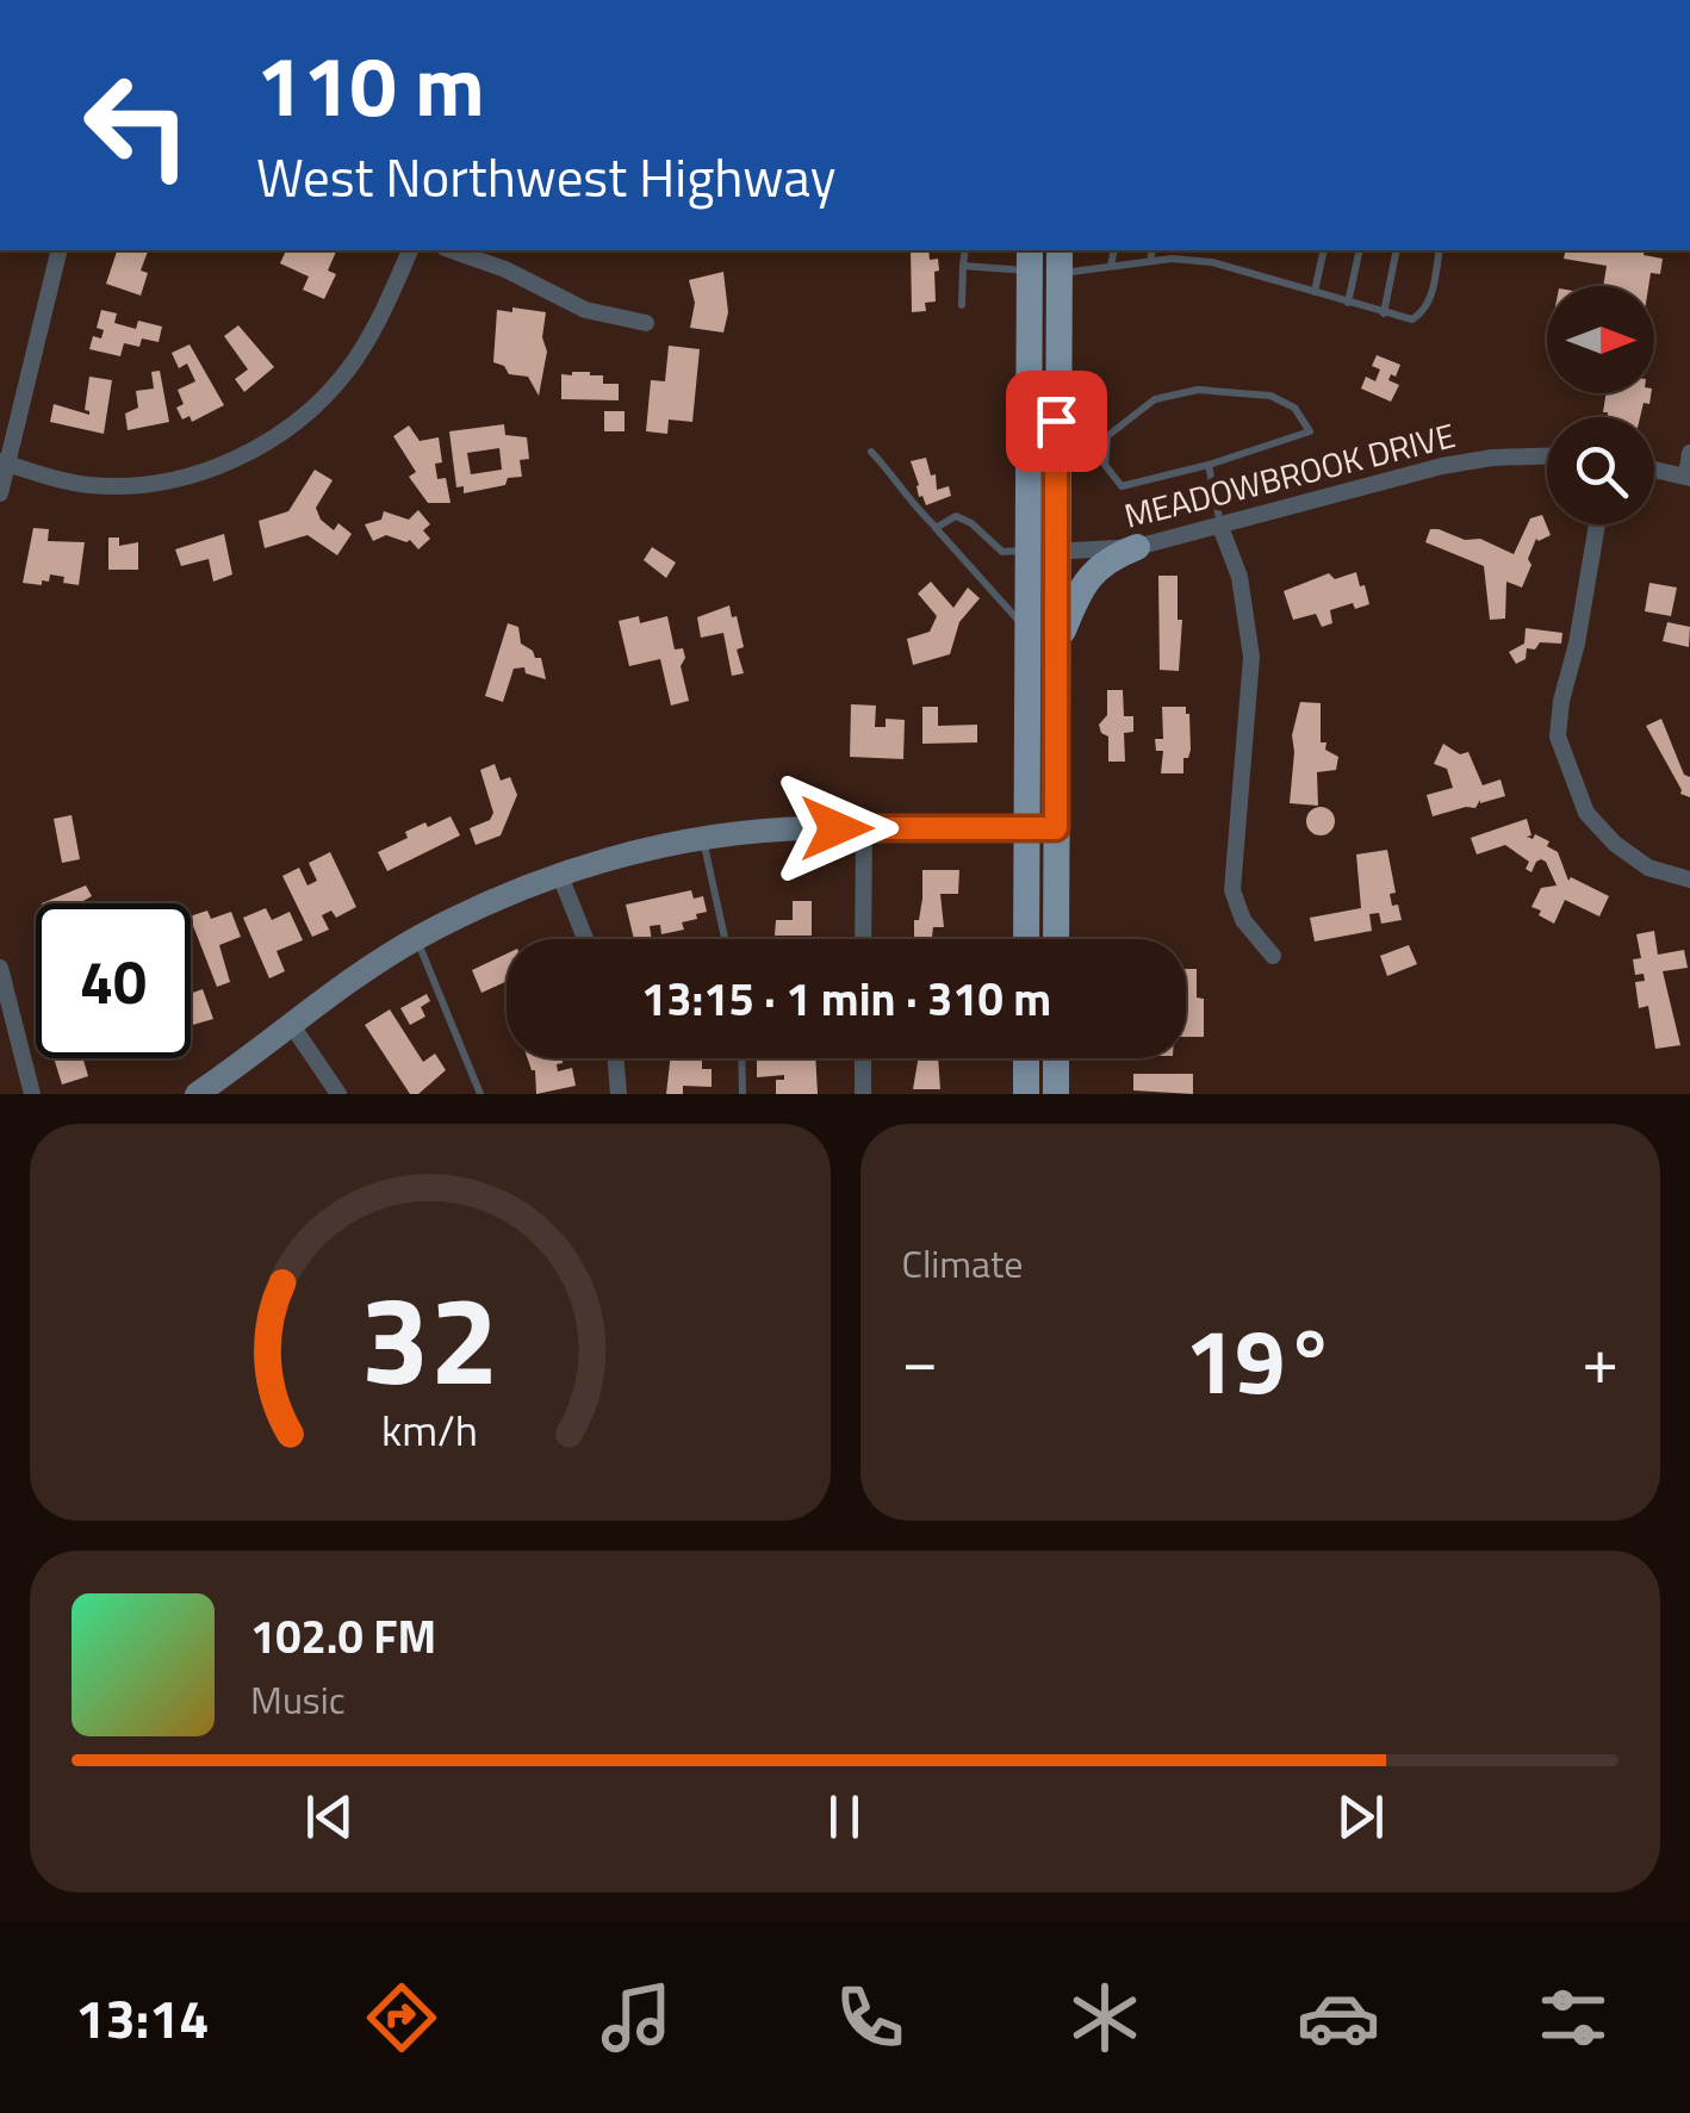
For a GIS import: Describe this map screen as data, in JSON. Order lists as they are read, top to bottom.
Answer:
{
  "streets": {
    "street": ["MEADOWBROOK DRIVE"]
  },
  "north": "right",
  "page": {
    "turn": ["110 m", "West Northwest Highway"],
    "limit": "40",
    "trip": "13:15 · 1 min · 310 m",
    "tile": "Climate",
    "heat": ["−", "19°", "+"],
    "song": ["102.0 FM", "Music"],
    "tabs": "13:14",
    "gauge": ["32", "km/h"]
  }
}
